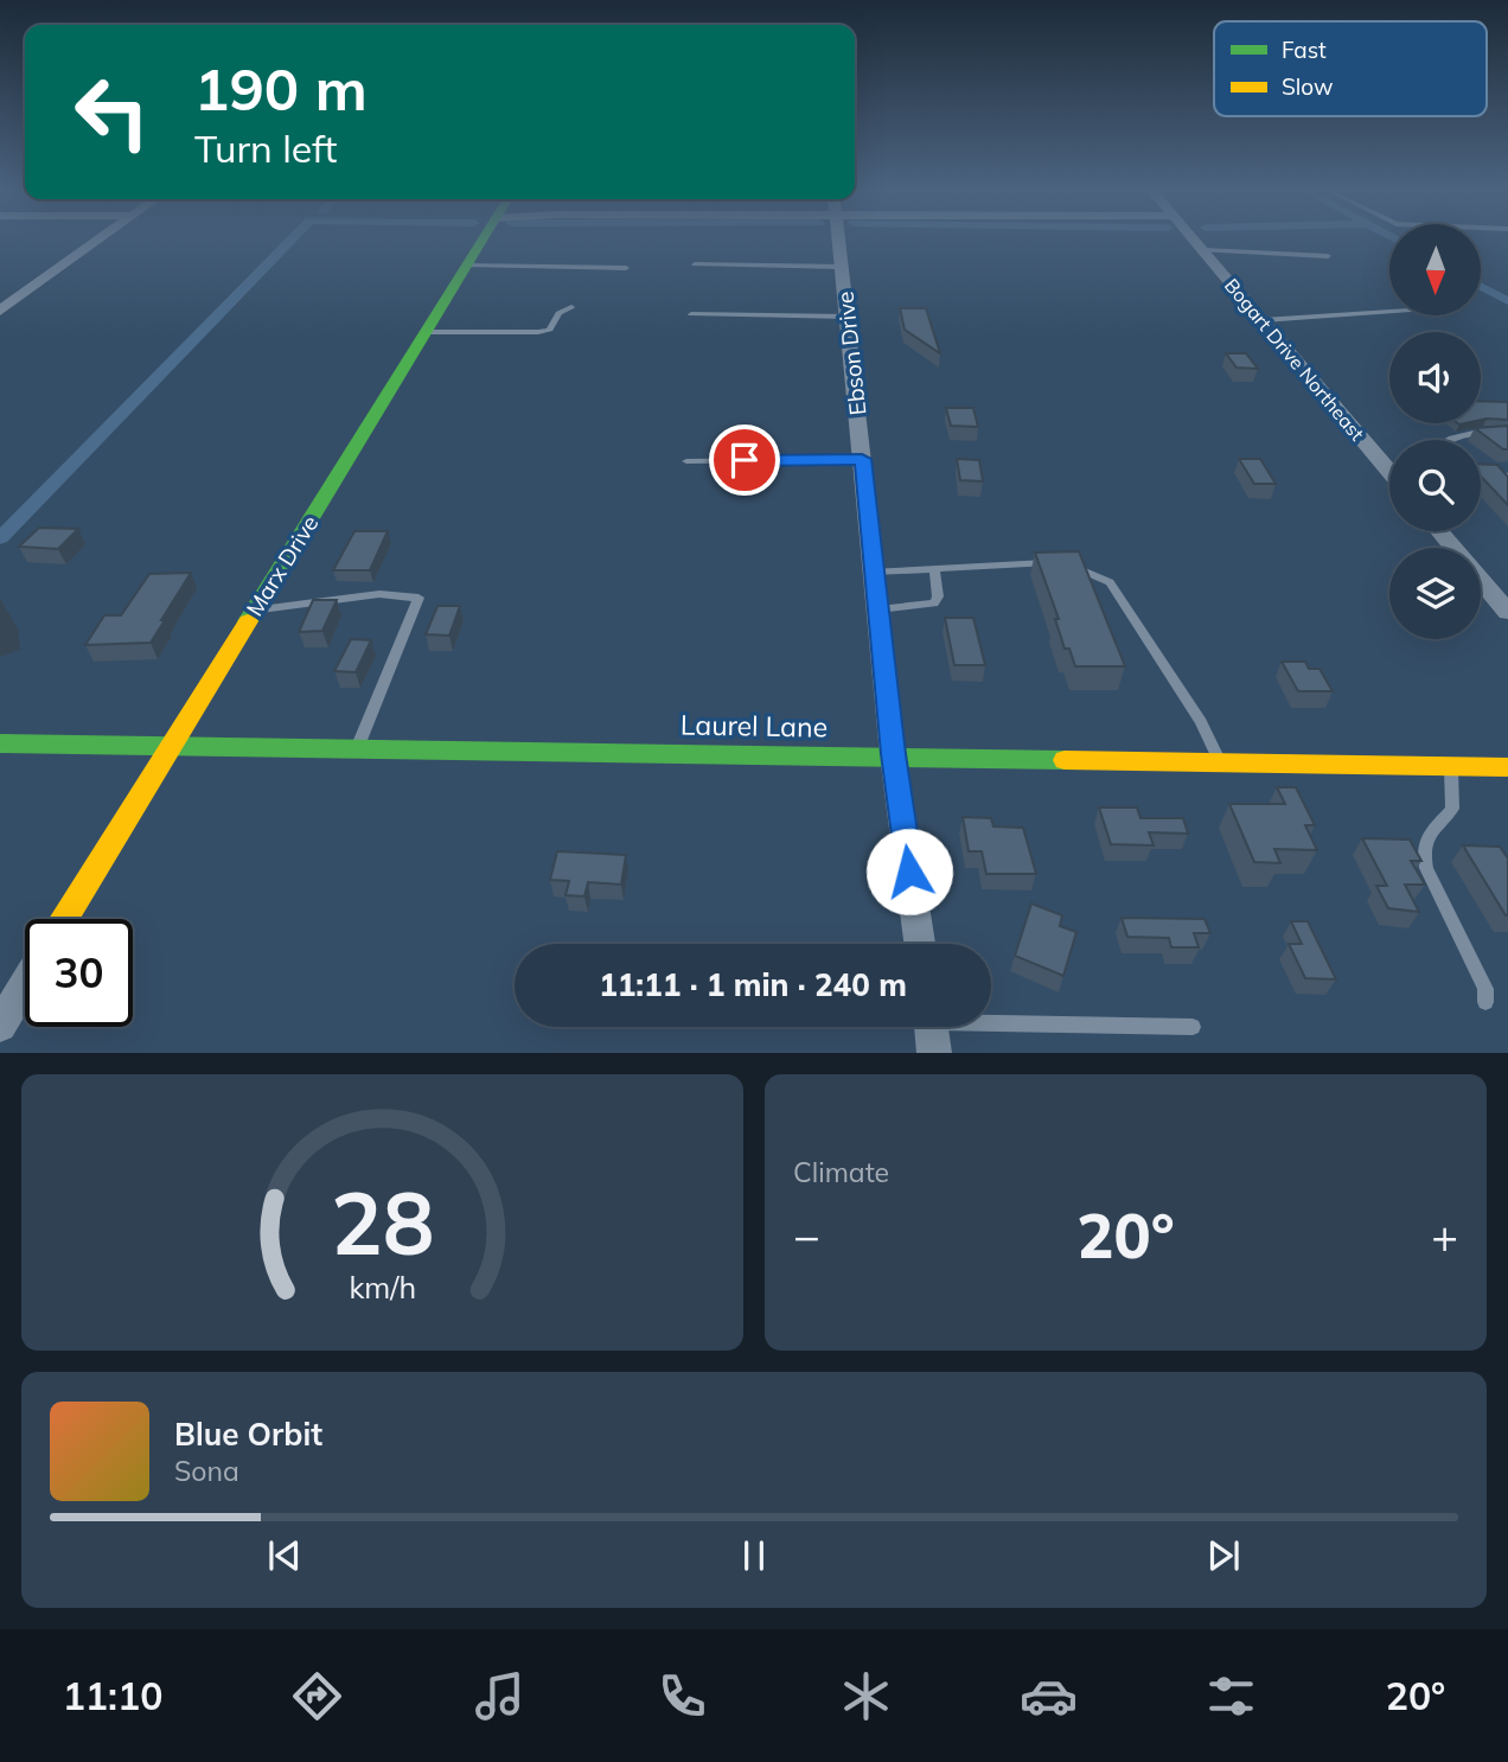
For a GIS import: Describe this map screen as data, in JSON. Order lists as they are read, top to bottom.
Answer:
{
  "streets": {
    "street": [
      "Ebson Drive",
      "Bogart Drive Northeast",
      "Marx Drive",
      "Laurel Lane"
    ]
  },
  "crossings": [
    ["Ebson Drive", "Laurel Lane"],
    ["Marx Drive", "Laurel Lane"]
  ],
  "legend": ["Fast", "Slow"],
  "north": "bottom",
  "page": {
    "turn": ["190 m", "Turn left"],
    "limit": "30",
    "trip": "11:11 · 1 min · 240 m",
    "tile": "Climate",
    "heat": ["−", "20°", "+"],
    "song": ["Blue Orbit", "Sona"],
    "tabs": ["11:10", "20°"],
    "gauge": ["28", "km/h"]
  }
}
